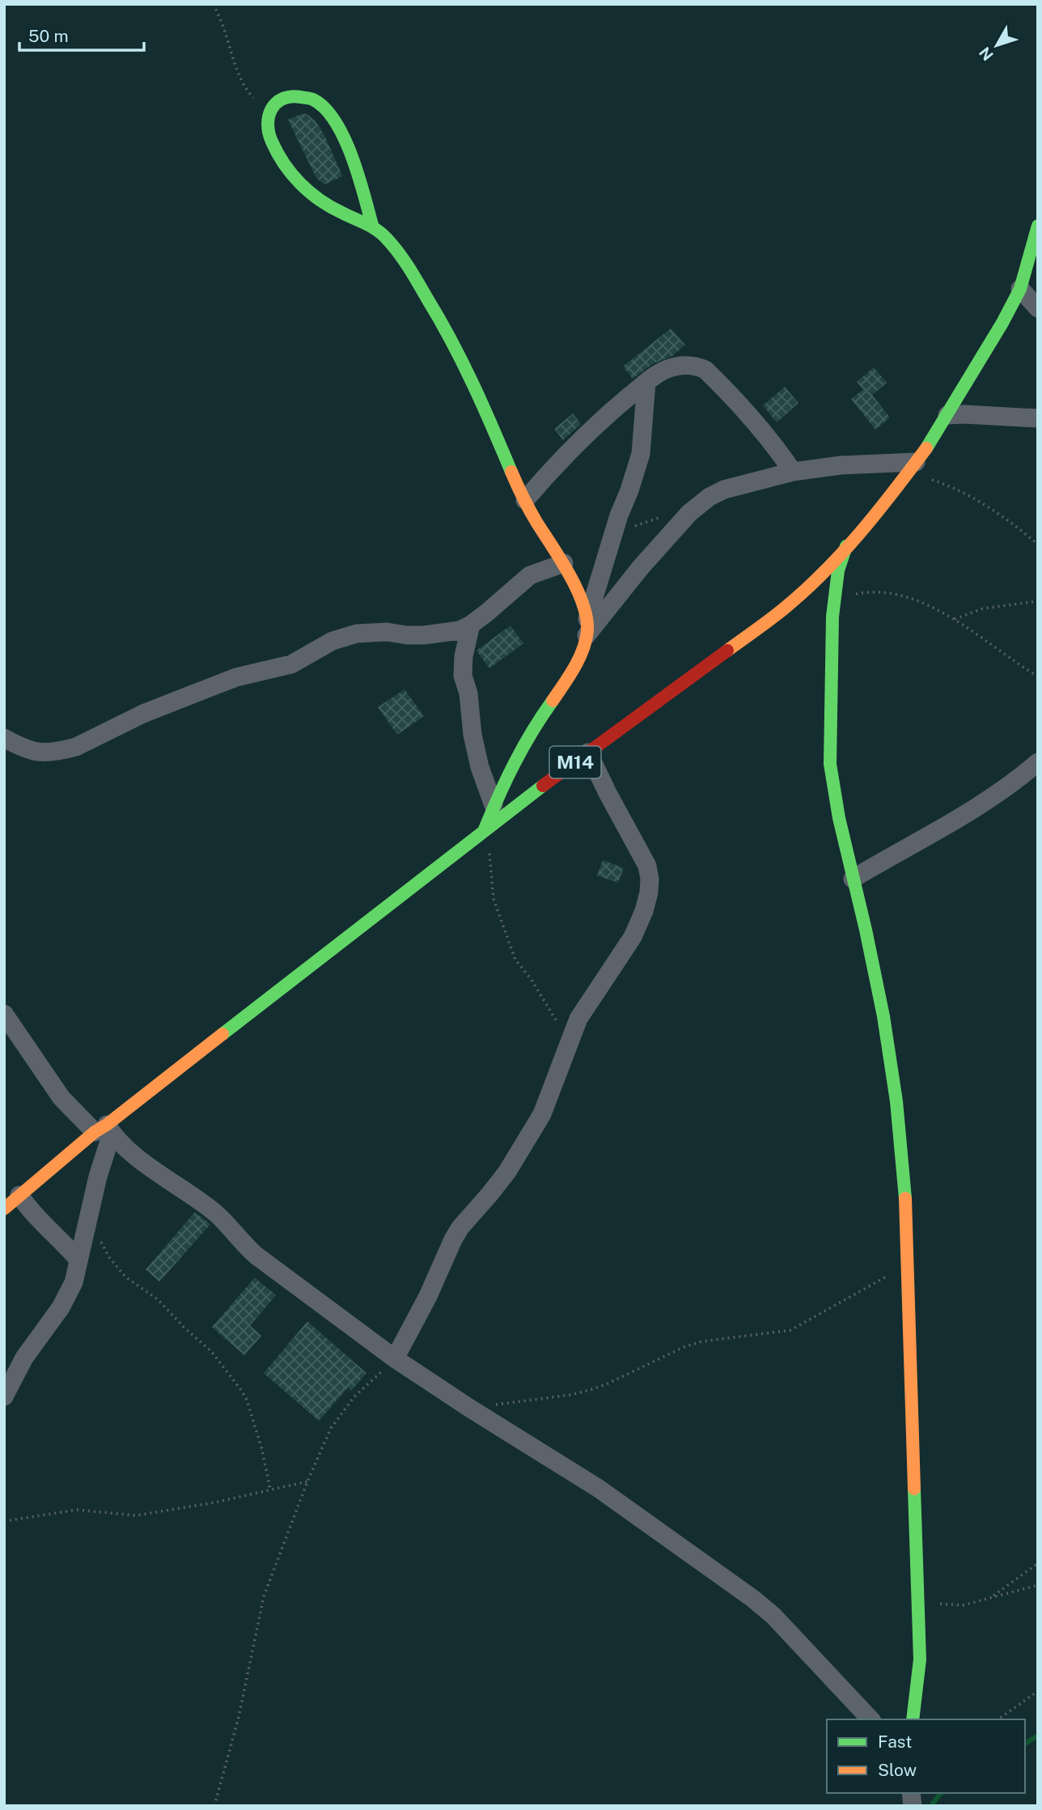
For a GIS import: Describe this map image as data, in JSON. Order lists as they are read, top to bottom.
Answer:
{
  "streets": {
    "street": ["M14"]
  },
  "legend": ["Fast", "Slow"],
  "scale_bar": "50 m",
  "north": "bottom left"
}
